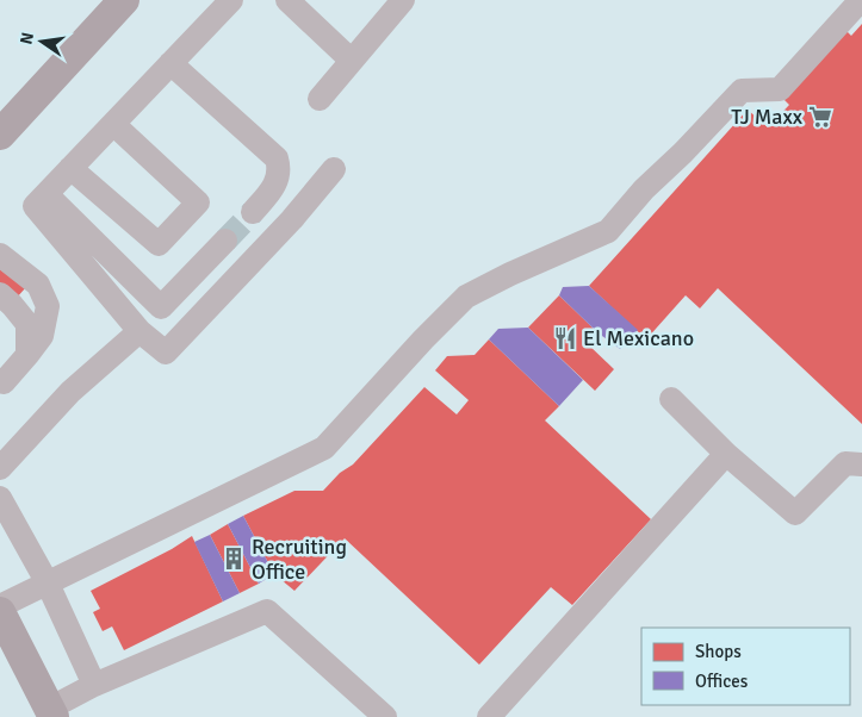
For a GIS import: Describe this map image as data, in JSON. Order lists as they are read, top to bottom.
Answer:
{
  "places": {
    "supermarket": ["TJ Maxx"],
    "restaurant": ["El Mexicano"],
    "building": ["Recruiting Office"]
  },
  "legend": ["Shops", "Offices"],
  "north": "left"
}
